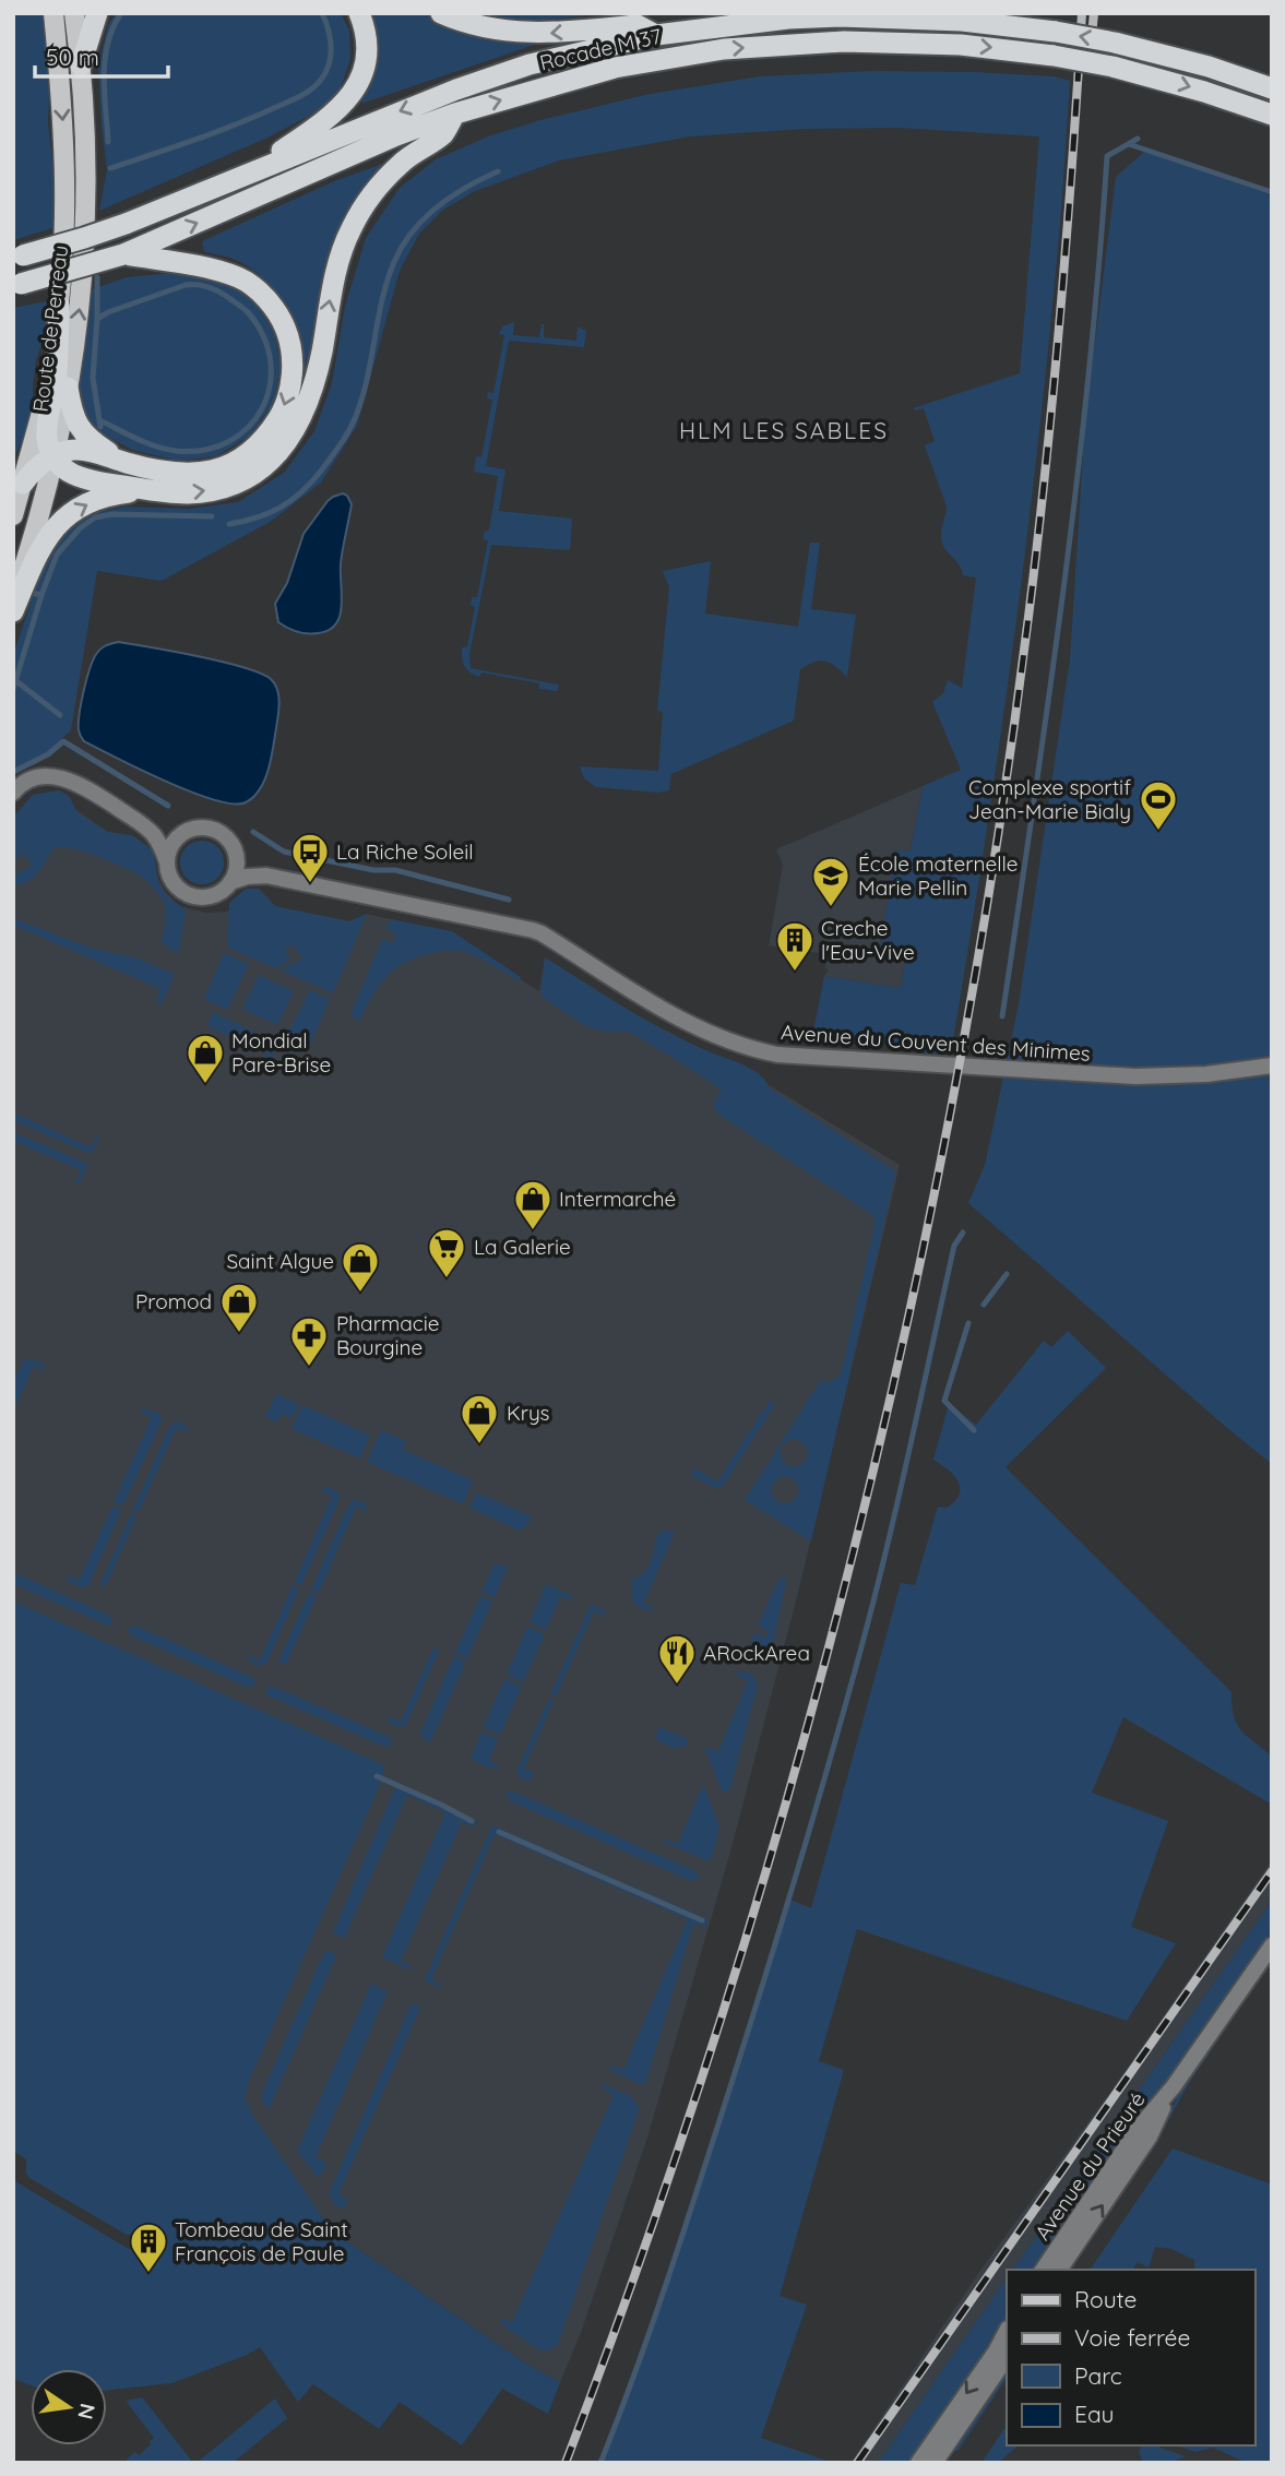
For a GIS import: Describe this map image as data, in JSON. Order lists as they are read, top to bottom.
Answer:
{
  "streets": {
    "highway": ["Rocade M 37"],
    "main road": ["Route de Perreau"],
    "street": ["Avenue du Couvent des Minimes", "Avenue du Prieuré"]
  },
  "districts": ["HLM LES SABLES"],
  "places": {
    "sports": ["Complexe sportif Jean-Marie Bialy"],
    "bus stop": ["La Riche Soleil"],
    "school or university": ["École maternelle Marie Pellin"],
    "building": ["Creche l'Eau-Vive", "Tombeau de Saint François de Paule"],
    "shop": [
      "Mondial Pare-Brise",
      "Intermarché",
      "Saint Algue",
      "Promod",
      "Krys"
    ],
    "supermarket": ["La Galerie"],
    "pharmacy": ["Pharmacie Bourgine"],
    "restaurant": ["ARockArea"]
  },
  "legend": [
    "Route",
    "Voie ferrée",
    "Parc",
    "Eau"
  ],
  "scale_bar": "50 m",
  "north": "right"
}
